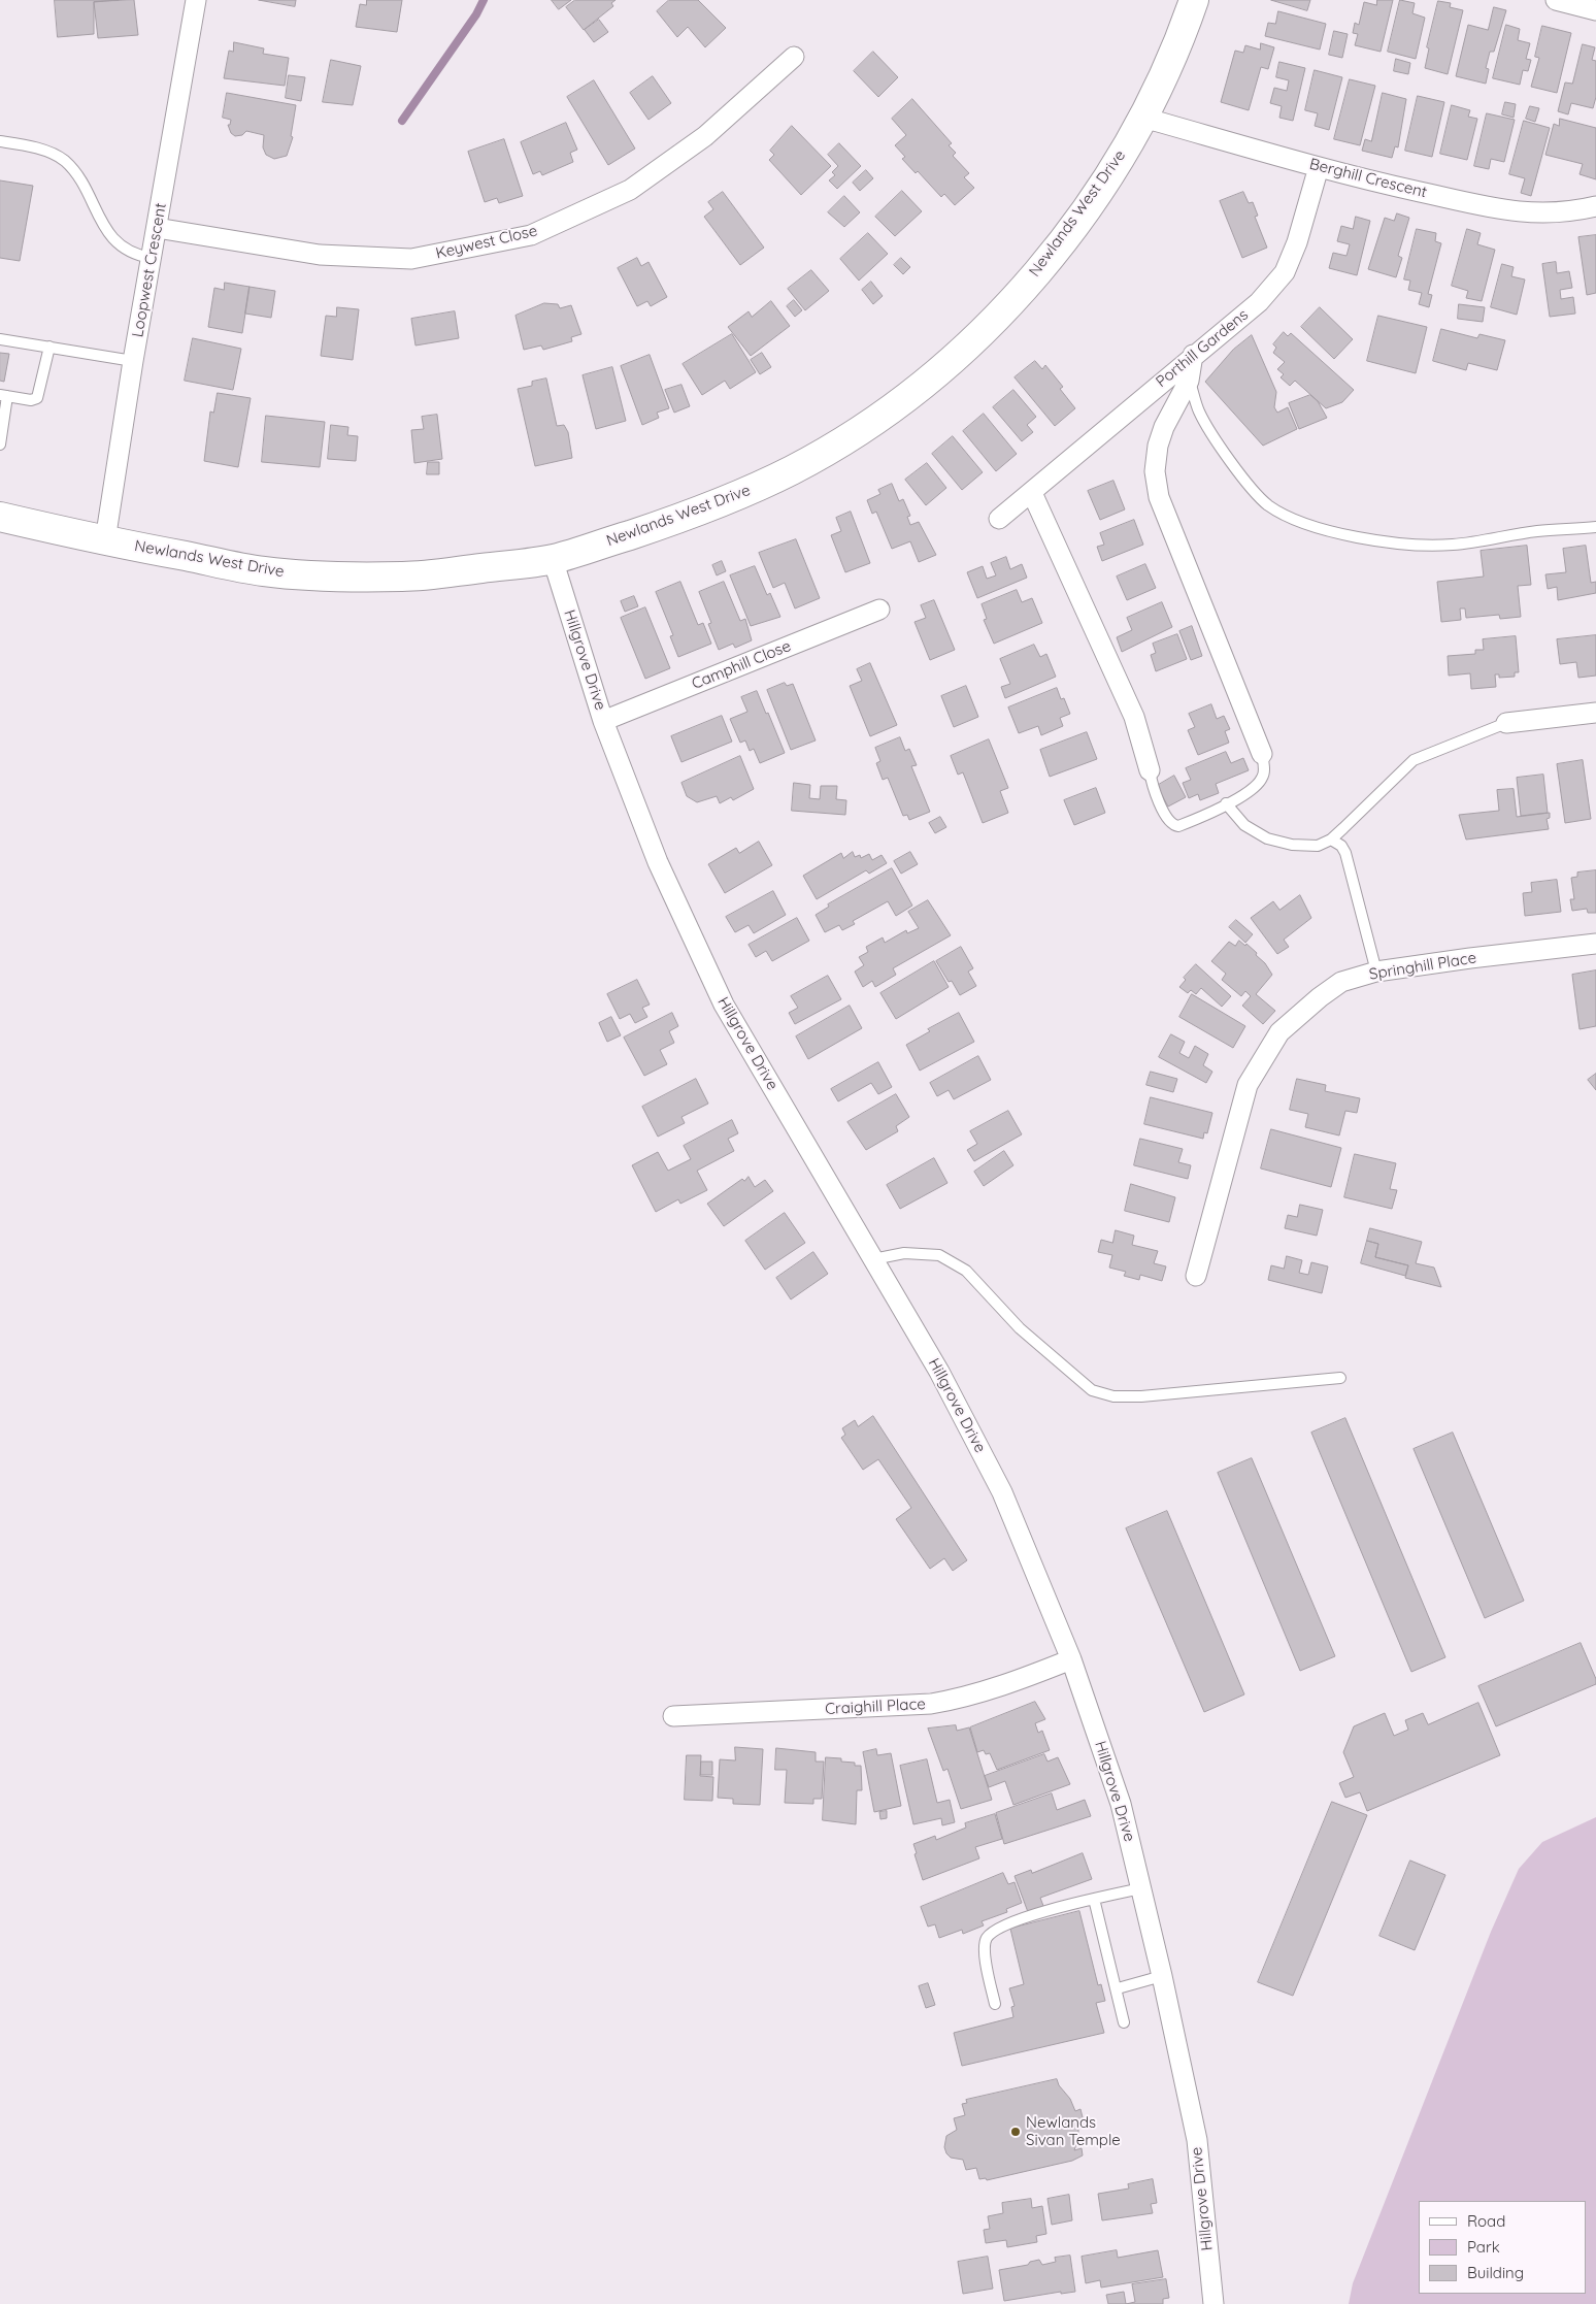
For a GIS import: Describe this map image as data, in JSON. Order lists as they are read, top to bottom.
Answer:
{
  "streets": {
    "street": [
      "Berghill Crescent",
      "Newlands West Drive",
      "Keywest Close",
      "Loopwest Crescent",
      "Porthill Gardens",
      "Hillgrove Drive",
      "Camphill Close",
      "Springhill Place",
      "Craighill Place"
    ]
  },
  "crossings": [
    ["Berghill Crescent", "Newlands West Drive"],
    ["Berghill Crescent", "Porthill Gardens"],
    ["Newlands West Drive", "Loopwest Crescent"],
    ["Newlands West Drive", "Hillgrove Drive"],
    ["Keywest Close", "Loopwest Crescent"],
    ["Hillgrove Drive", "Camphill Close"],
    ["Hillgrove Drive", "Craighill Place"]
  ],
  "places": ["Newlands Sivan Temple"],
  "legend": ["Road", "Park", "Building"]
}
